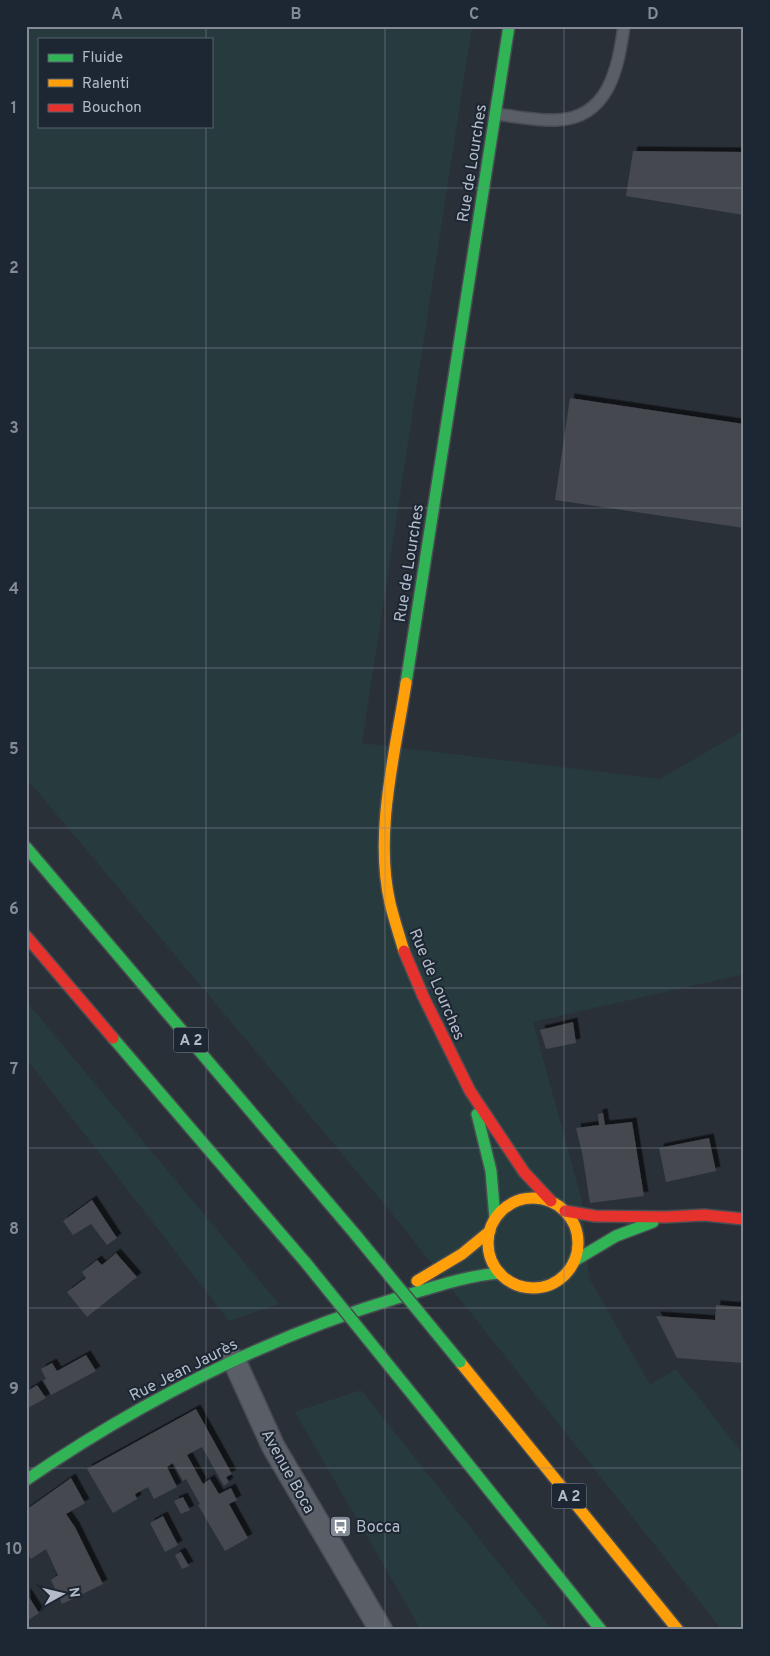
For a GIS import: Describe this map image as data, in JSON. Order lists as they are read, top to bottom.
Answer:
{
  "streets": {
    "main road": ["Rue de Lourches", "A 2", "Rue Jean Jaurès"],
    "street": ["Avenue Boca"]
  },
  "crossings": [
    ["Rue de Lourches", "Rue Jean Jaurès"],
    ["Rue Jean Jaurès", "Avenue Boca"]
  ],
  "places": {
    "bus stop": ["Bocca"]
  },
  "legend": ["Fluide", "Ralenti", "Bouchon"],
  "north": "right",
  "grid": {
    "columns": [
      "A",
      "B",
      "C",
      "D"
    ],
    "rows": [
      "1",
      "2",
      "3",
      "4",
      "5",
      "6",
      "7",
      "8",
      "9",
      "10"
    ]
  }
}
